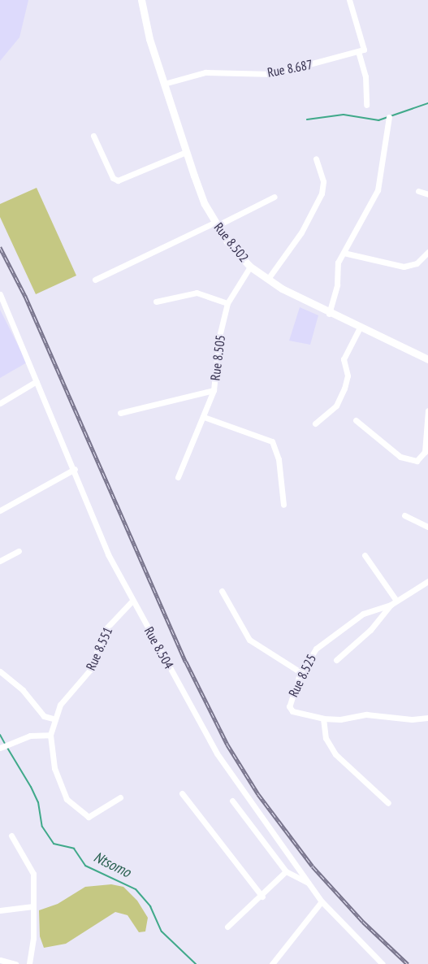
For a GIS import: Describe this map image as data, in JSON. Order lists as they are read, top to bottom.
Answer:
{
  "streets": {
    "main road": ["Rue 8.502"],
    "street": [
      "Rue 8.687",
      "Rue 8.505",
      "Rue 8.504",
      "Rue 8.551",
      "Rue 8.525"
    ]
  },
  "crossings": [
    ["Rue 8.687", "Rue 8.502"],
    ["Rue 8.502", "Rue 8.505"],
    ["Rue 8.504", "Rue 8.551"]
  ],
  "water": ["Ntsomo"]
}
